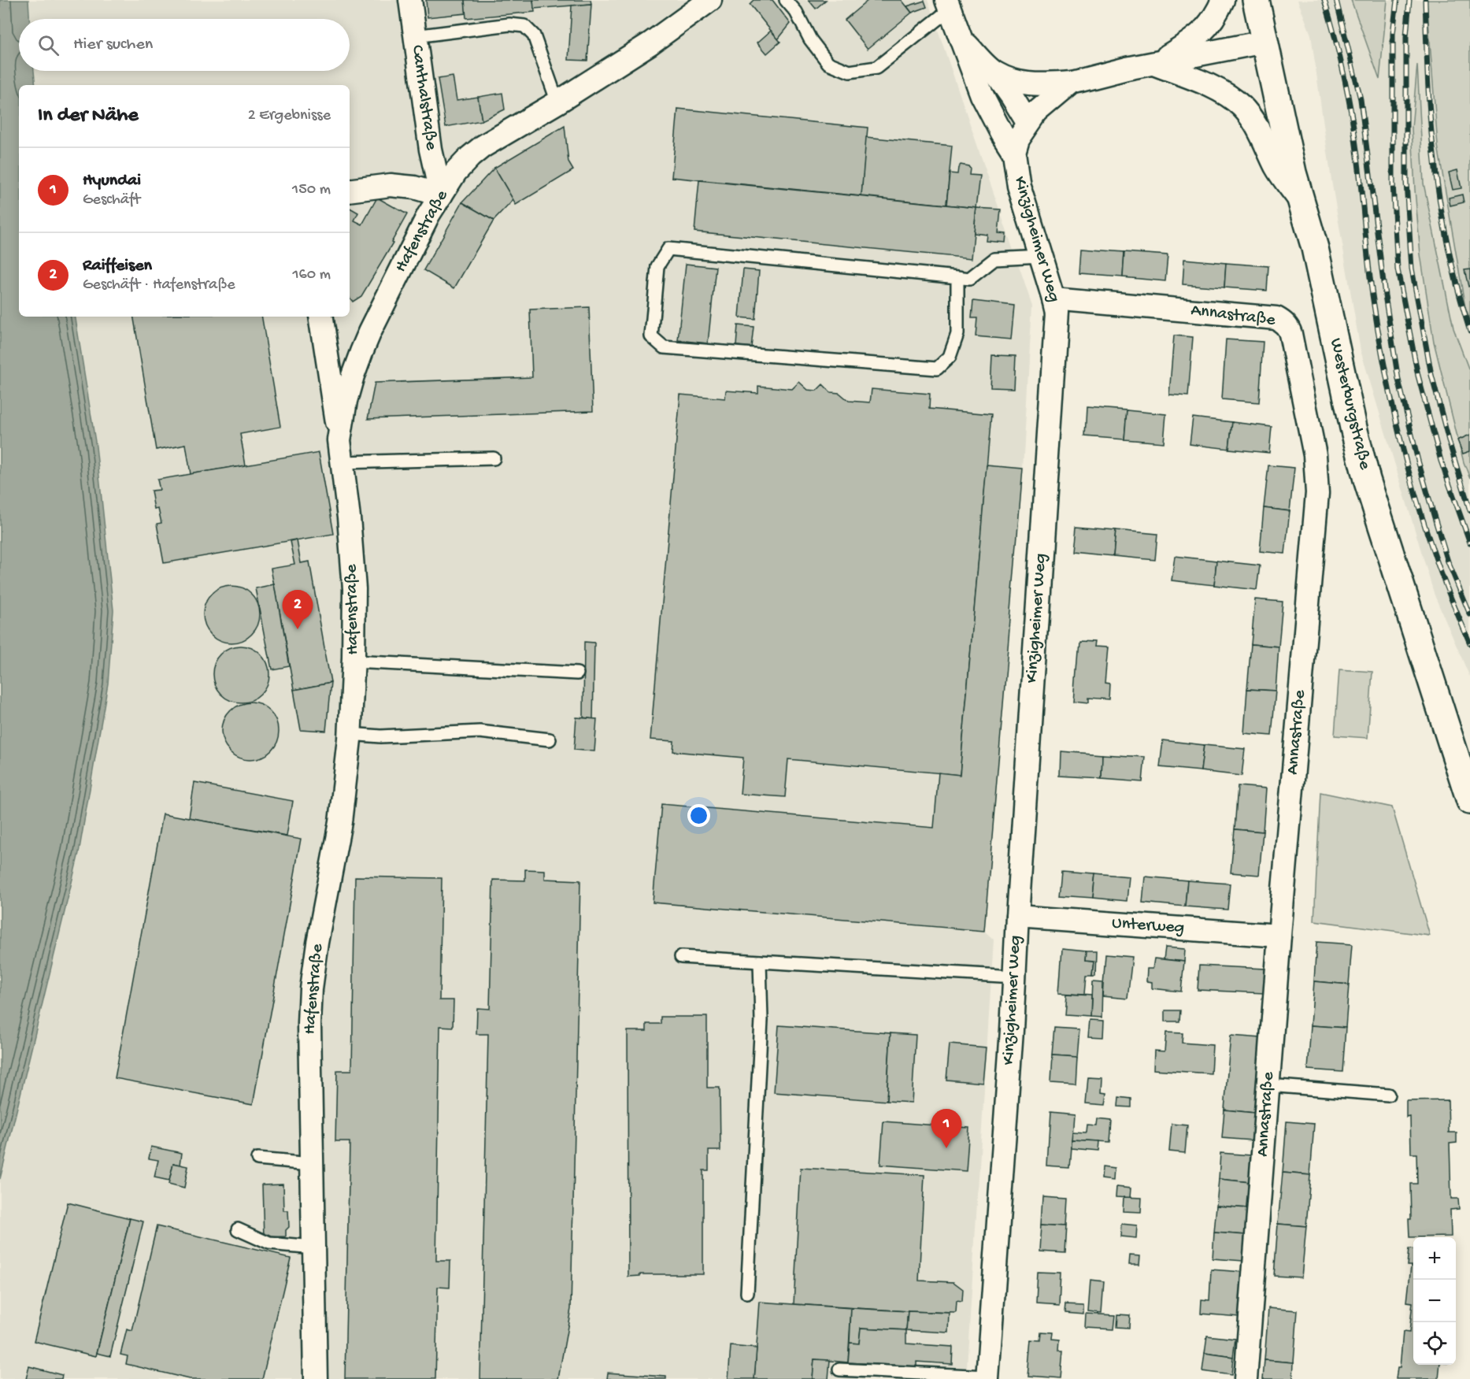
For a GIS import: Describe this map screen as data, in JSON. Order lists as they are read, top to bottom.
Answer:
{
  "streets": {
    "main road": ["Westerburgstraße"],
    "street": [
      "Canthalstraße",
      "Hafenstraße",
      "Kinzigheimer Weg",
      "Annastraße",
      "Unterweg"
    ]
  },
  "crossings": [
    ["Canthalstraße", "Hafenstraße"],
    ["Kinzigheimer Weg", "Annastraße"],
    ["Kinzigheimer Weg", "Westerburgstraße"],
    ["Kinzigheimer Weg", "Unterweg"],
    ["Annastraße", "Unterweg"]
  ],
  "page": {
    "search": "Hier suchen",
    "heading": ["In der Nähe", "2 Ergebnisse"],
    "list": [
      {
        "mark": "1",
        "name": "Hyundai",
        "note": "Geschäft",
        "value": "150 m"
      },
      {
        "mark": "2",
        "name": "Raiffeisen",
        "note": "Geschäft · Hafenstraße",
        "value": "160 m"
      }
    ],
    "pins": ["2", "1"],
    "map_buttons": ["+", "−"]
  }
}
